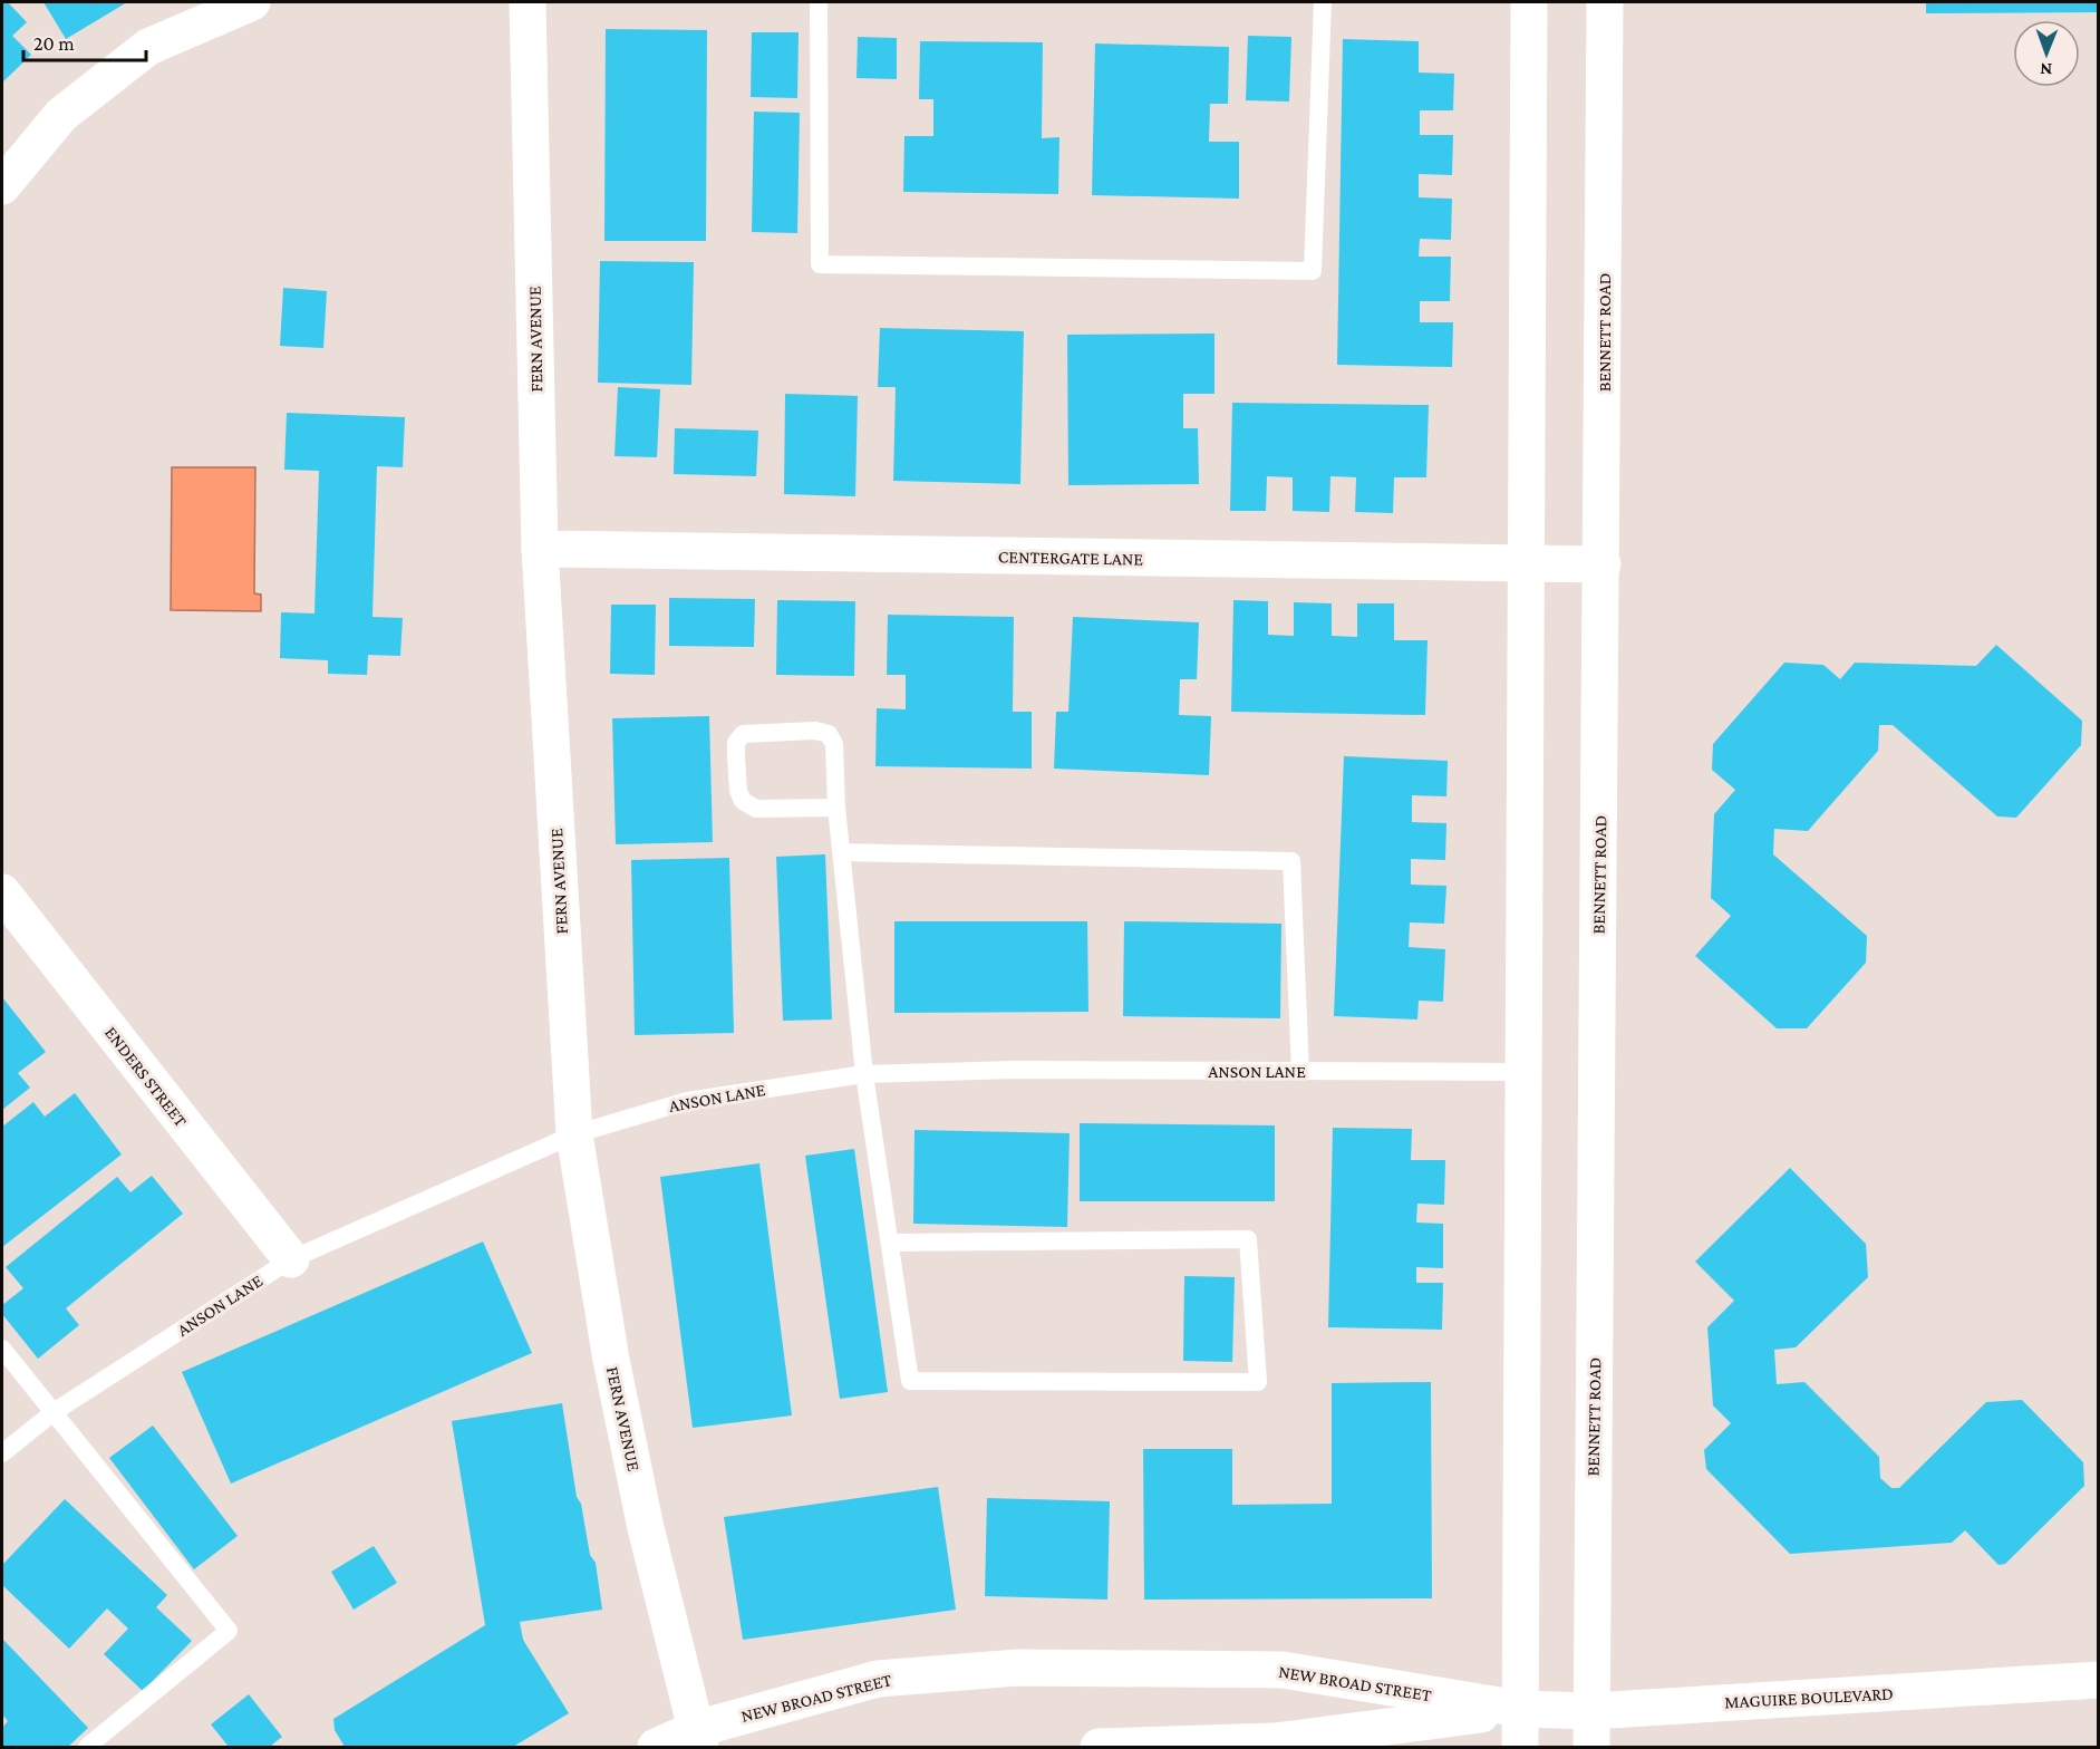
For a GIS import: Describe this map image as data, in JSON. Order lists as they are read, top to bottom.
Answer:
{
  "streets": {
    "street": [
      "BENNETT ROAD",
      "FERN AVENUE",
      "CENTERGATE LANE",
      "ENDERS STREET",
      "NEW BROAD STREET",
      "MAGUIRE BOULEVARD"
    ],
    "lane": ["ANSON LANE"]
  },
  "crossings": [
    ["BENNETT ROAD", "CENTERGATE LANE"],
    ["BENNETT ROAD", "MAGUIRE BOULEVARD"],
    ["FERN AVENUE", "CENTERGATE LANE"],
    ["FERN AVENUE", "ANSON LANE"],
    ["FERN AVENUE", "NEW BROAD STREET"],
    ["ANSON LANE", "ENDERS STREET"],
    ["NEW BROAD STREET", "MAGUIRE BOULEVARD"]
  ],
  "scale_bar": "20 m",
  "north": "bottom"
}
